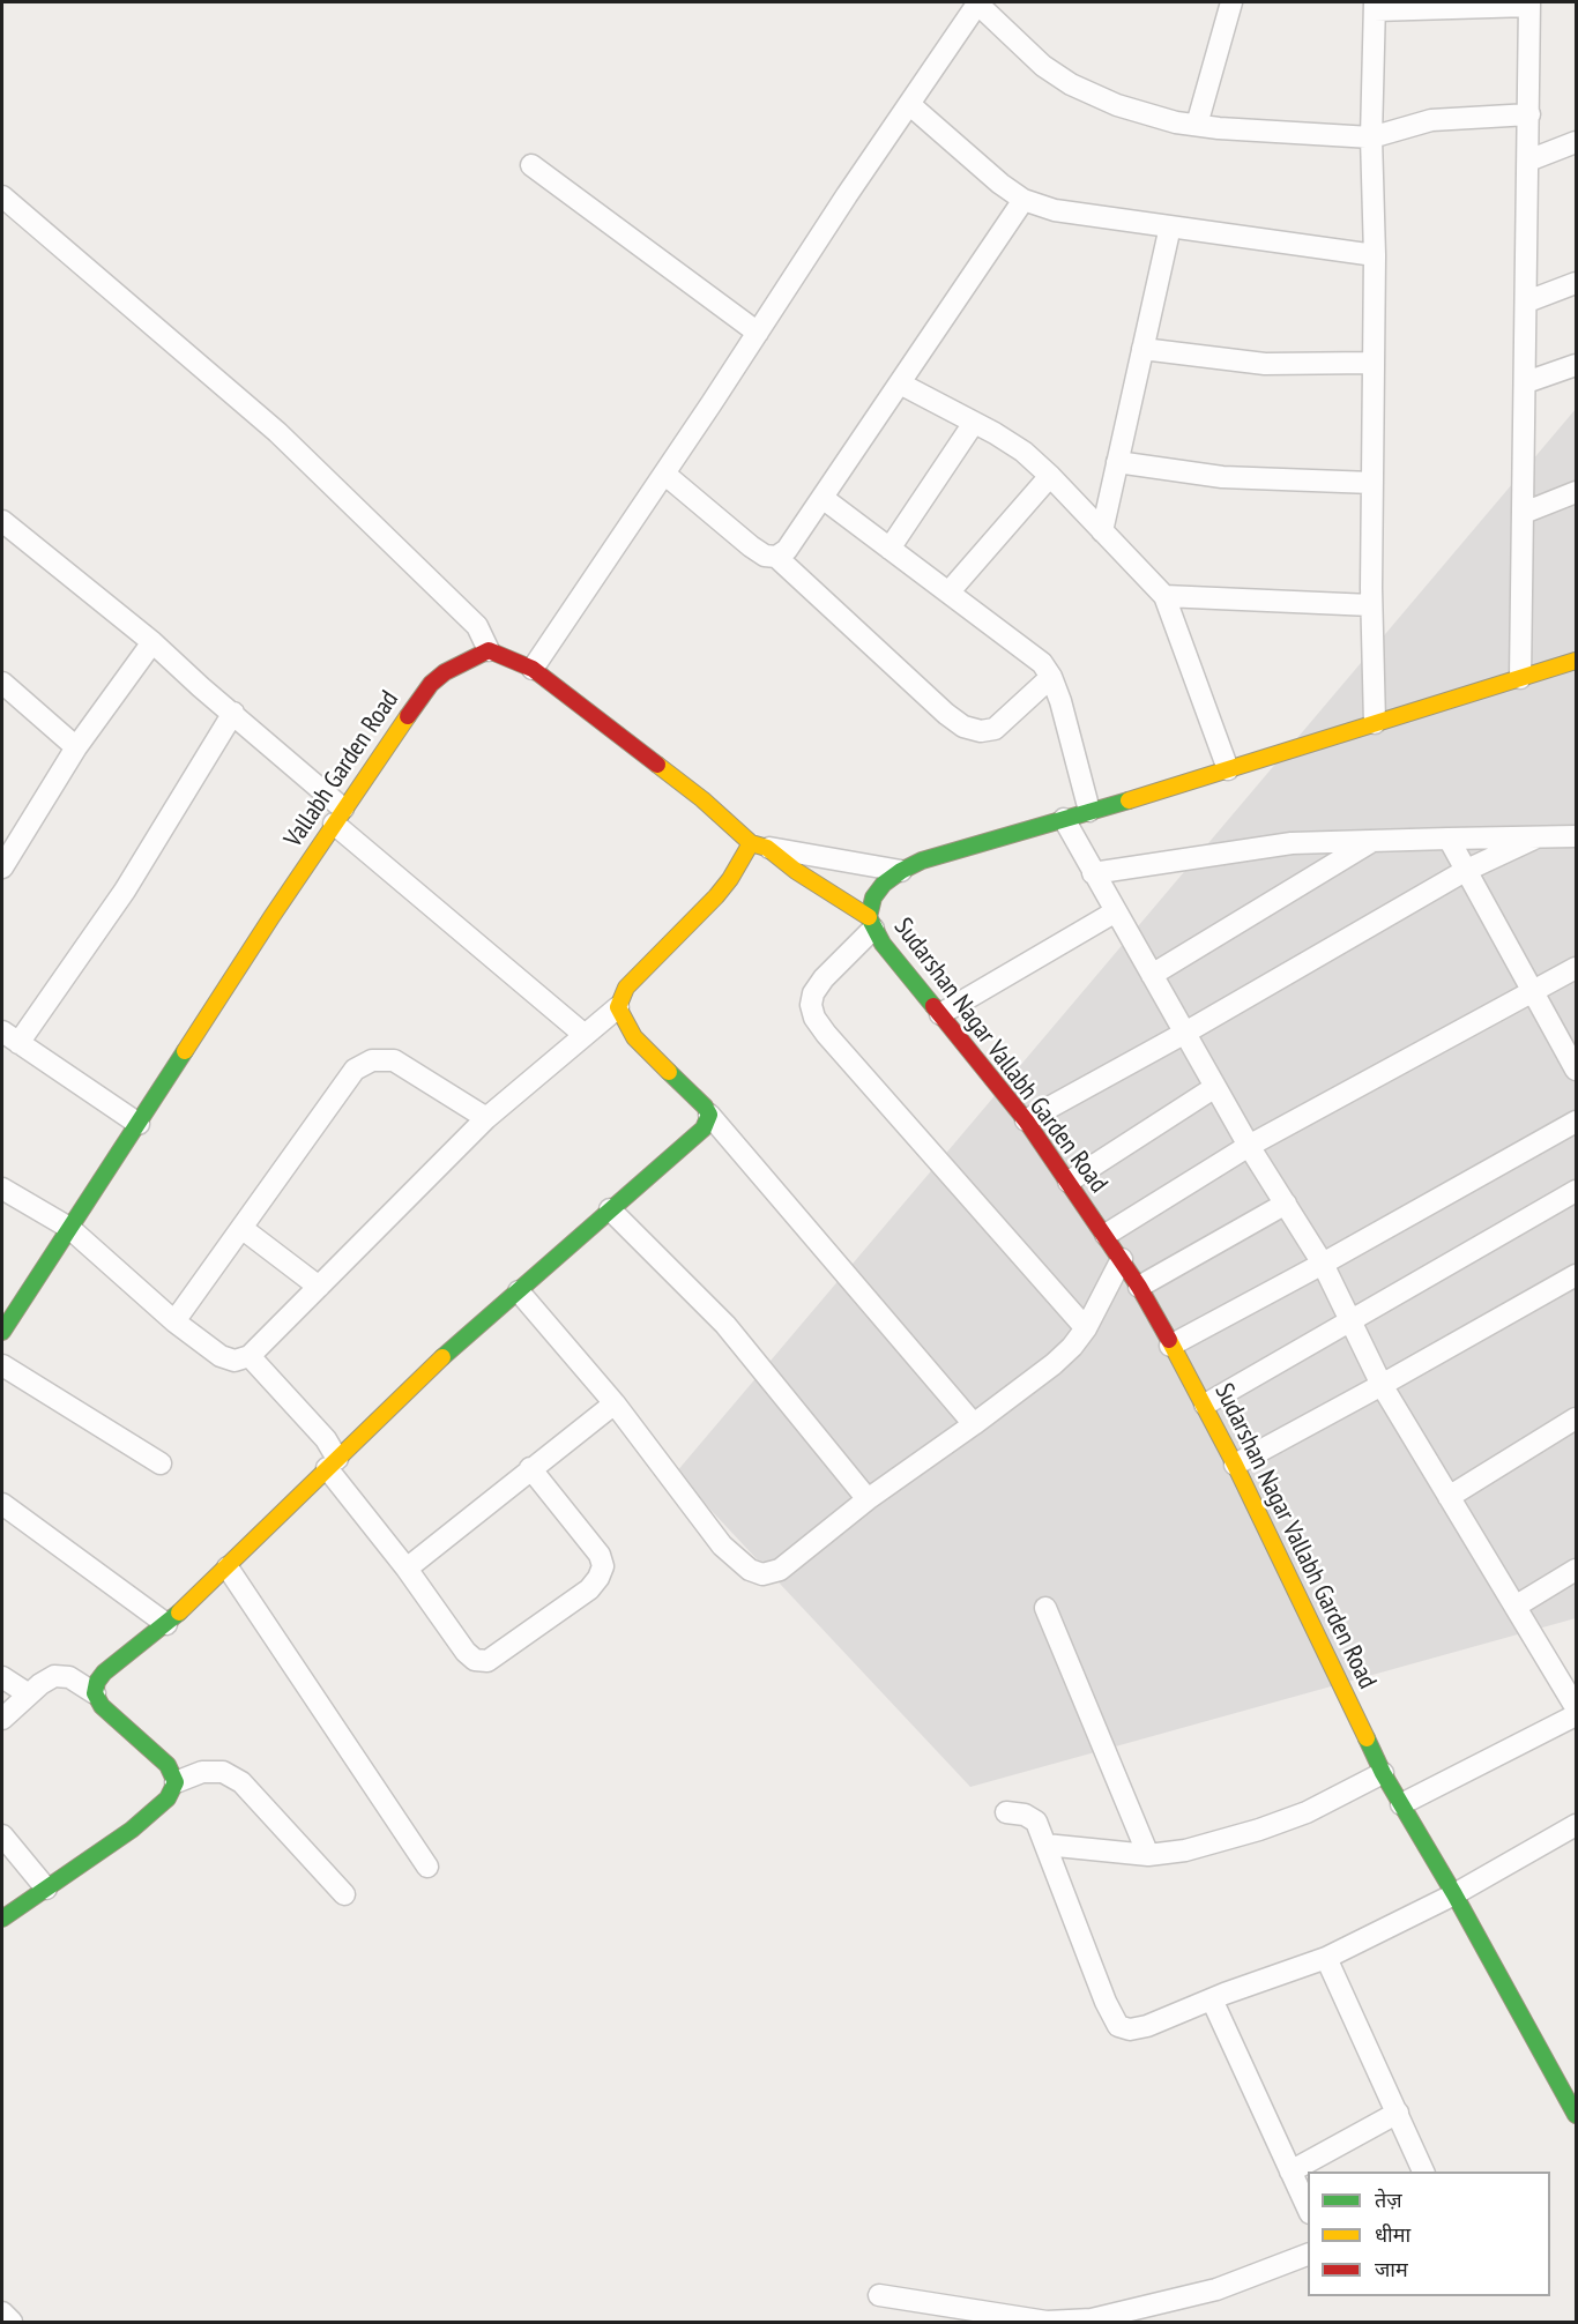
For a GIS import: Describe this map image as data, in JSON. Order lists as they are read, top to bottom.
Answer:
{
  "streets": {
    "street": ["Vallabh Garden Road", "Sudarshan Nagar Vallabh Garden Road"]
  },
  "legend": ["तेज़", "धीमा", "जाम"]
}
